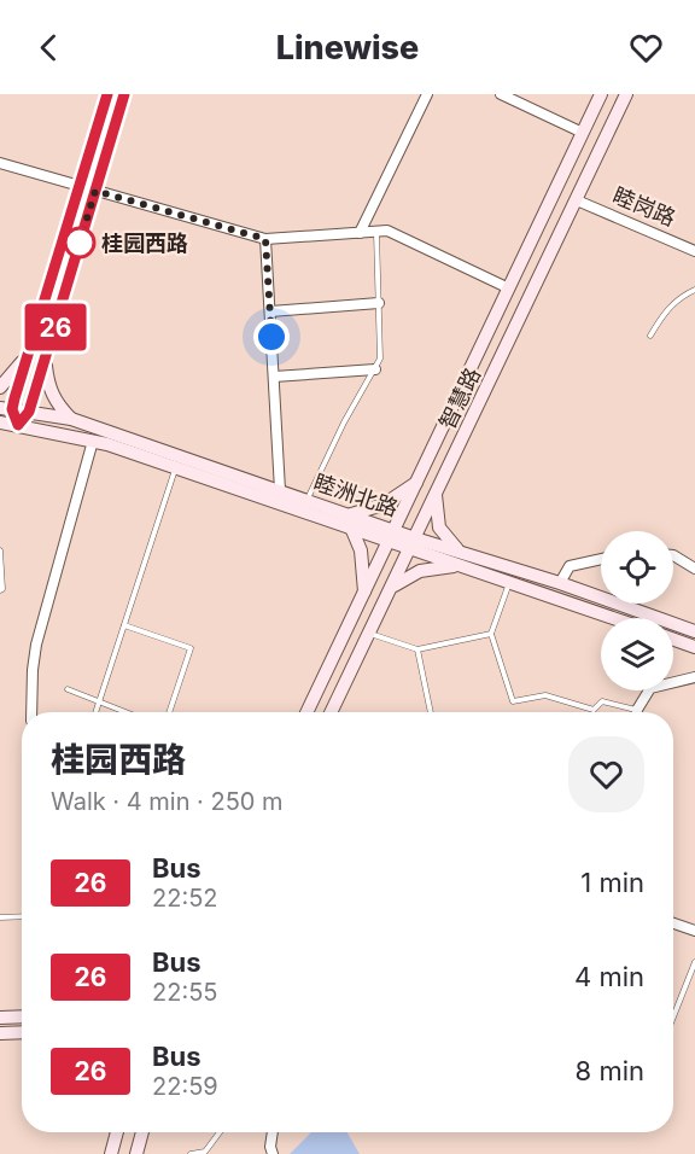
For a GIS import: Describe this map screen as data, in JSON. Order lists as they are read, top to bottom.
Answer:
{
  "streets": {
    "main road": ["智慧路", "睦洲北路"],
    "street": ["睦岗路"]
  },
  "crossings": [
    ["睦岗路", "智慧路"],
    ["智慧路", "睦洲北路"]
  ],
  "places": ["桂园西路"],
  "lines": ["bus line 26"],
  "page": {
    "header": "Linewise",
    "on_map": "26",
    "heading": ["桂园西路", "Walk · 4 min · 250 m"],
    "list": [
      {
        "mark": "26",
        "name": "Bus",
        "note": "22:52",
        "value": "1 min"
      },
      {
        "mark": "26",
        "name": "Bus",
        "note": "22:55",
        "value": "4 min"
      },
      {
        "mark": "26",
        "name": "Bus",
        "note": "22:59",
        "value": "8 min"
      }
    ]
  }
}
